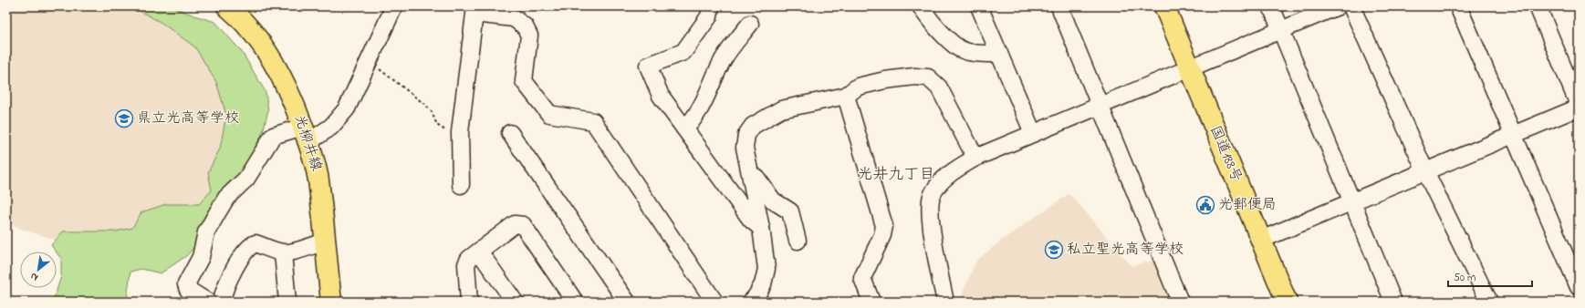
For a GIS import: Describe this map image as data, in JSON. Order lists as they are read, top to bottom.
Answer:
{
  "streets": {
    "main road": ["光柳井線", "国道188号"]
  },
  "districts": ["光井九丁目"],
  "places": {
    "school or university": ["県立光高等学校", "私立聖光高等学校"],
    "public building": ["光郵便局"]
  },
  "scale_bar": "50 m",
  "north": "bottom left"
}
